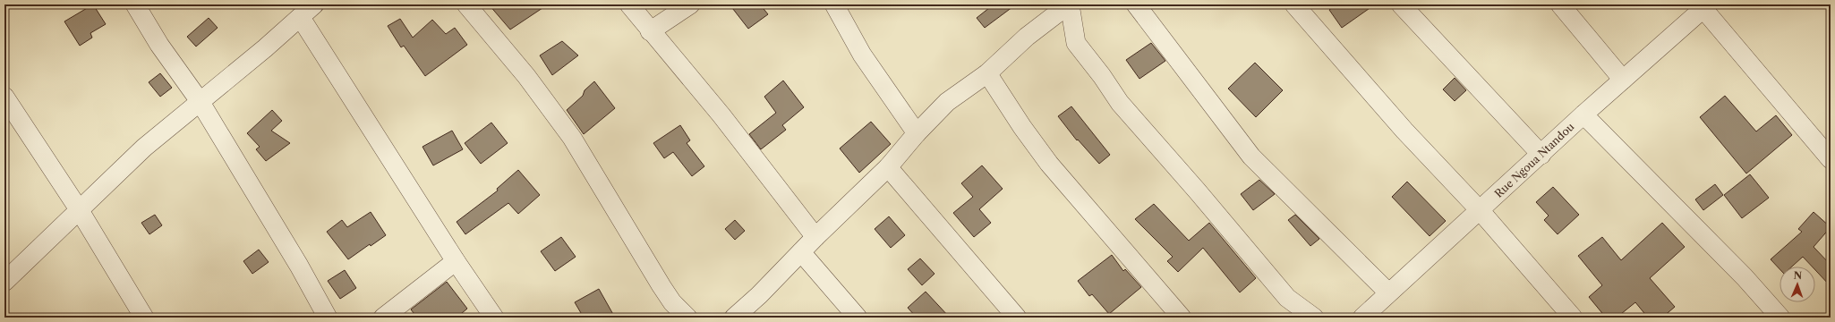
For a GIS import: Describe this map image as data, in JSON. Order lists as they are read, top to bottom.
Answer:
{
  "streets": {
    "street": ["Rue Ngoua Ntandou"]
  },
  "north": "top"
}
